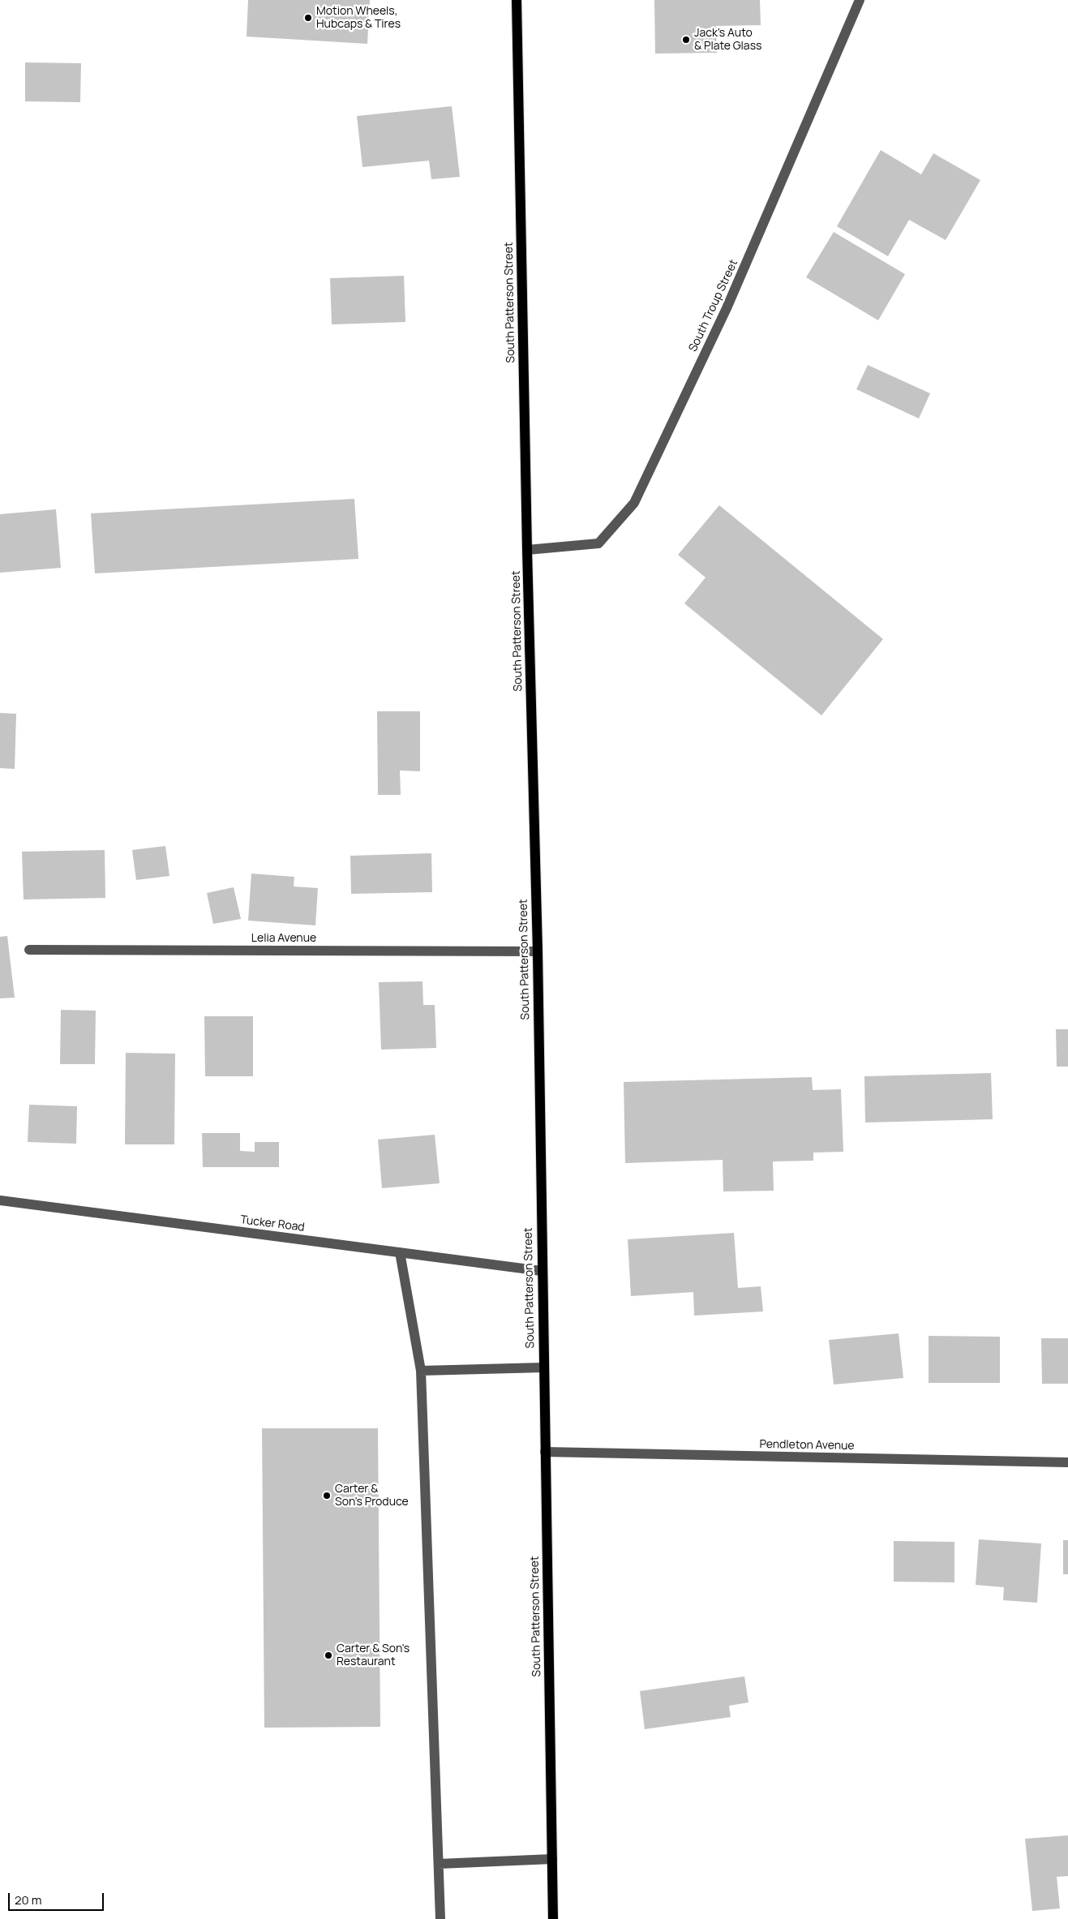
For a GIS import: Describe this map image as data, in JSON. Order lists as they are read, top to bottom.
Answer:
{
  "streets": {
    "main road": ["South Patterson Street"],
    "street": [
      "South Troup Street",
      "Lelia Avenue",
      "Tucker Road",
      "Pendleton Avenue"
    ]
  },
  "crossings": [
    ["South Patterson Street", "South Troup Street"],
    ["South Patterson Street", "Lelia Avenue"],
    ["South Patterson Street", "Tucker Road"],
    ["South Patterson Street", "Pendleton Avenue"]
  ],
  "places": [
    "Motion Wheels, Hubcaps & Tires",
    "Jack's Auto & Plate Glass",
    "Carter & Son's Produce",
    "Carter & Son's Restaurant"
  ],
  "scale_bar": "20 m"
}
